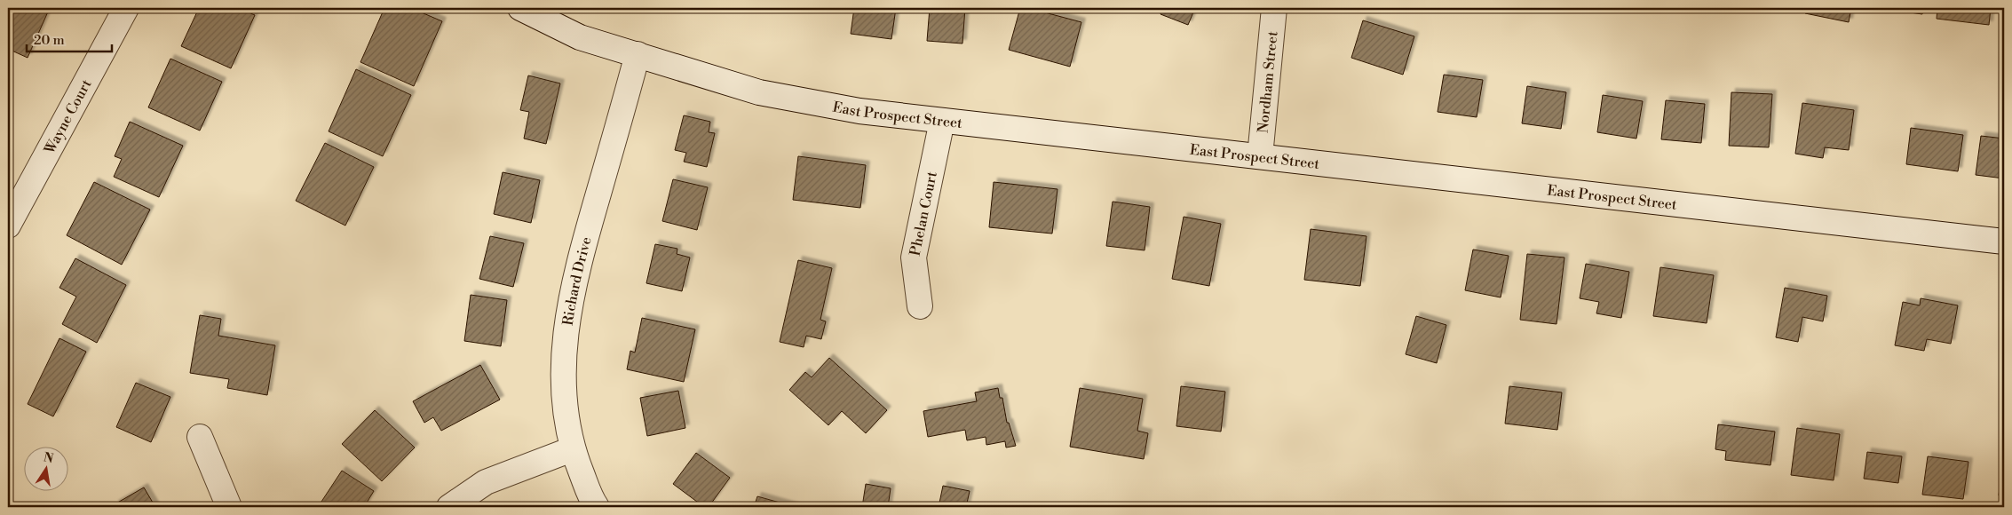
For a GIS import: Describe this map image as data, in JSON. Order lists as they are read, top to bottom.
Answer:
{
  "streets": {
    "street": [
      "Nordham Street",
      "East Prospect Street",
      "Wayne Court",
      "Phelan Court",
      "Richard Drive"
    ]
  },
  "crossings": [
    ["Nordham Street", "East Prospect Street"],
    ["East Prospect Street", "Phelan Court"],
    ["East Prospect Street", "Richard Drive"]
  ],
  "scale_bar": "20 m",
  "north": "top"
}
